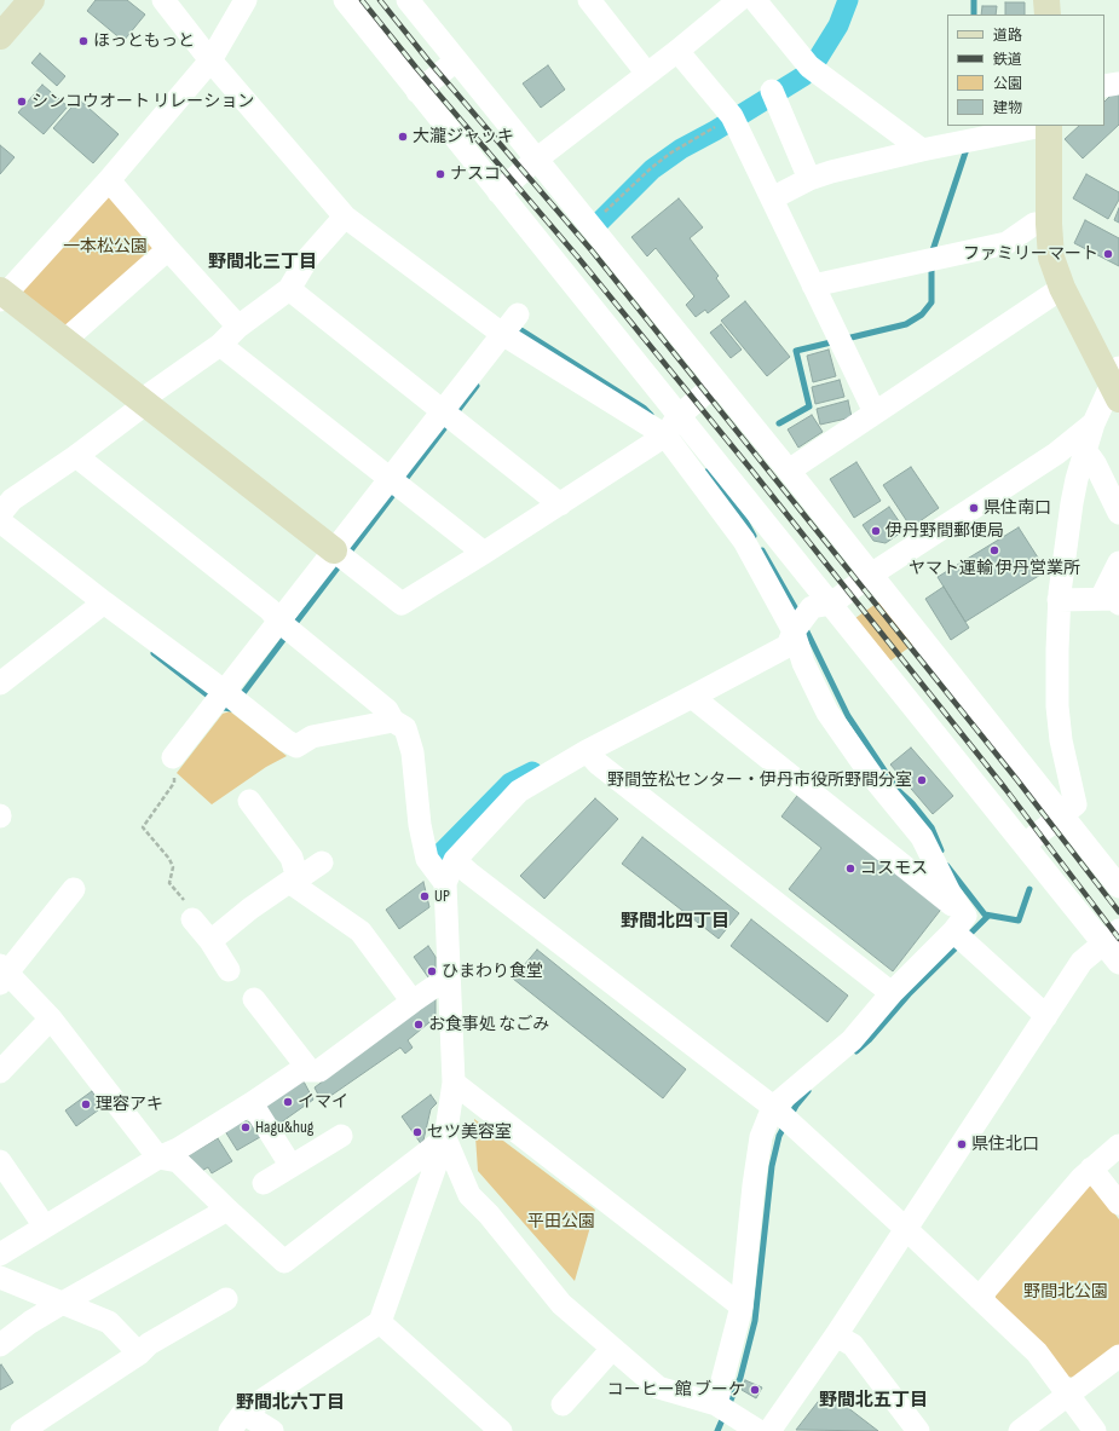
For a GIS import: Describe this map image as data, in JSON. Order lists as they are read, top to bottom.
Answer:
{
  "districts": [
    "野間北三丁目",
    "野間北四丁目",
    "野間北五丁目",
    "野間北六丁目"
  ],
  "parks": ["一本松公園", "平田公園", "野間北公園"],
  "places": [
    "ほっともっと",
    "シンコウオート リレーション",
    "大瀧ジャッキ",
    "ナスコ",
    "ファミリーマート",
    "県住南口",
    "伊丹野間郵便局",
    "ヤマト運輸 伊丹営業所",
    "野間笠松センター・伊丹市役所野間分室",
    "コスモス",
    "UP",
    "ひまわり食堂",
    "お食事処 なごみ",
    "イマイ",
    "理容アキ",
    "Hagu&hug",
    "セツ美容室",
    "県住北口",
    "コーヒー館 ブーケ"
  ],
  "legend": [
    "道路",
    "鉄道",
    "公園",
    "建物"
  ]
}
